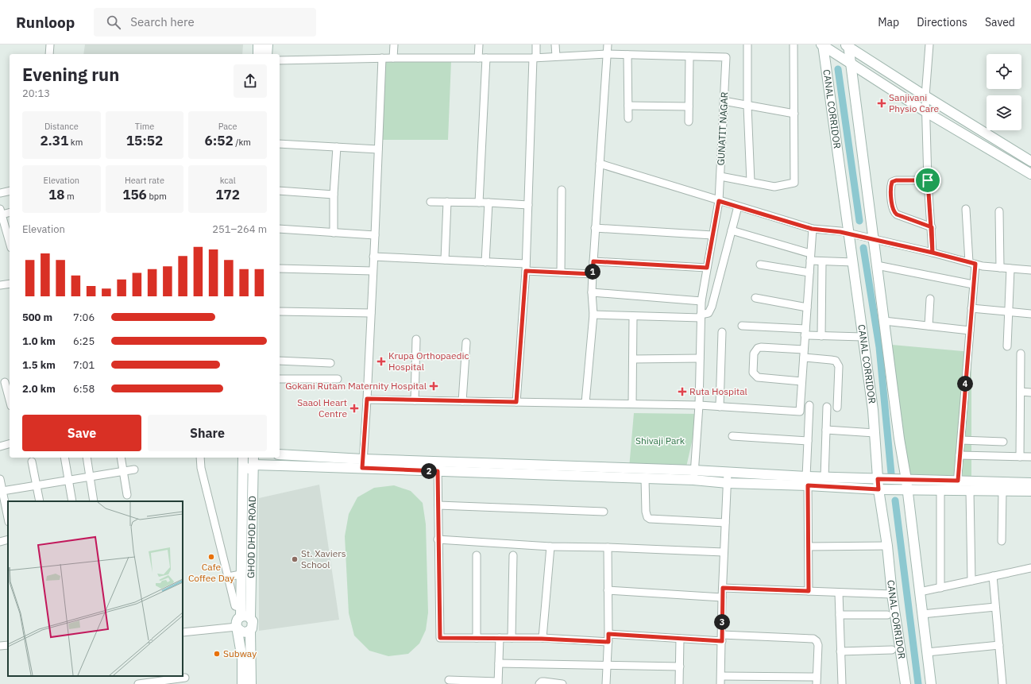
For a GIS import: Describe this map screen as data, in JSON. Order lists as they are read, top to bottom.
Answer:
{
  "streets": {
    "street": ["CANAL CORRIDOR", "GUNATIT NAGAR", "GHOD DHOD ROAD"]
  },
  "parks": ["Shivaji Park"],
  "places": {
    "health": [
      "Sanjivani Physio Care",
      "Krupa Orthopaedic Hospital",
      "Gokani Rutam Maternity Hospital",
      "Ruta Hospital",
      "Saaol Heart Centre"
    ],
    "other": ["Cafe Coffee Day", "St. Xaviers School", "Subway"]
  },
  "page": {
    "header": "Runloop",
    "search": "Search here",
    "nav": ["Map", "Directions", "Saved"],
    "heading": ["Evening run", "20:13"],
    "stats": [
      ["Distance", "2.31 km"],
      ["Time", "15:52"],
      ["Pace", "6:52 /km"],
      ["Elevation", "18 m"],
      ["Heart rate", "156 bpm"],
      ["kcal", "172"]
    ],
    "chart": ["Elevation", "251–264 m"],
    "pins": [
      "1",
      "4",
      "2",
      "3"
    ],
    "list": [
      {
        "name": "500 m",
        "note": "7:06"
      },
      {
        "name": "1.0 km",
        "note": "6:25"
      },
      {
        "name": "1.5 km",
        "note": "7:01"
      },
      {
        "name": "2.0 km",
        "note": "6:58"
      }
    ],
    "buttons": ["Save", "Share"]
  }
}
